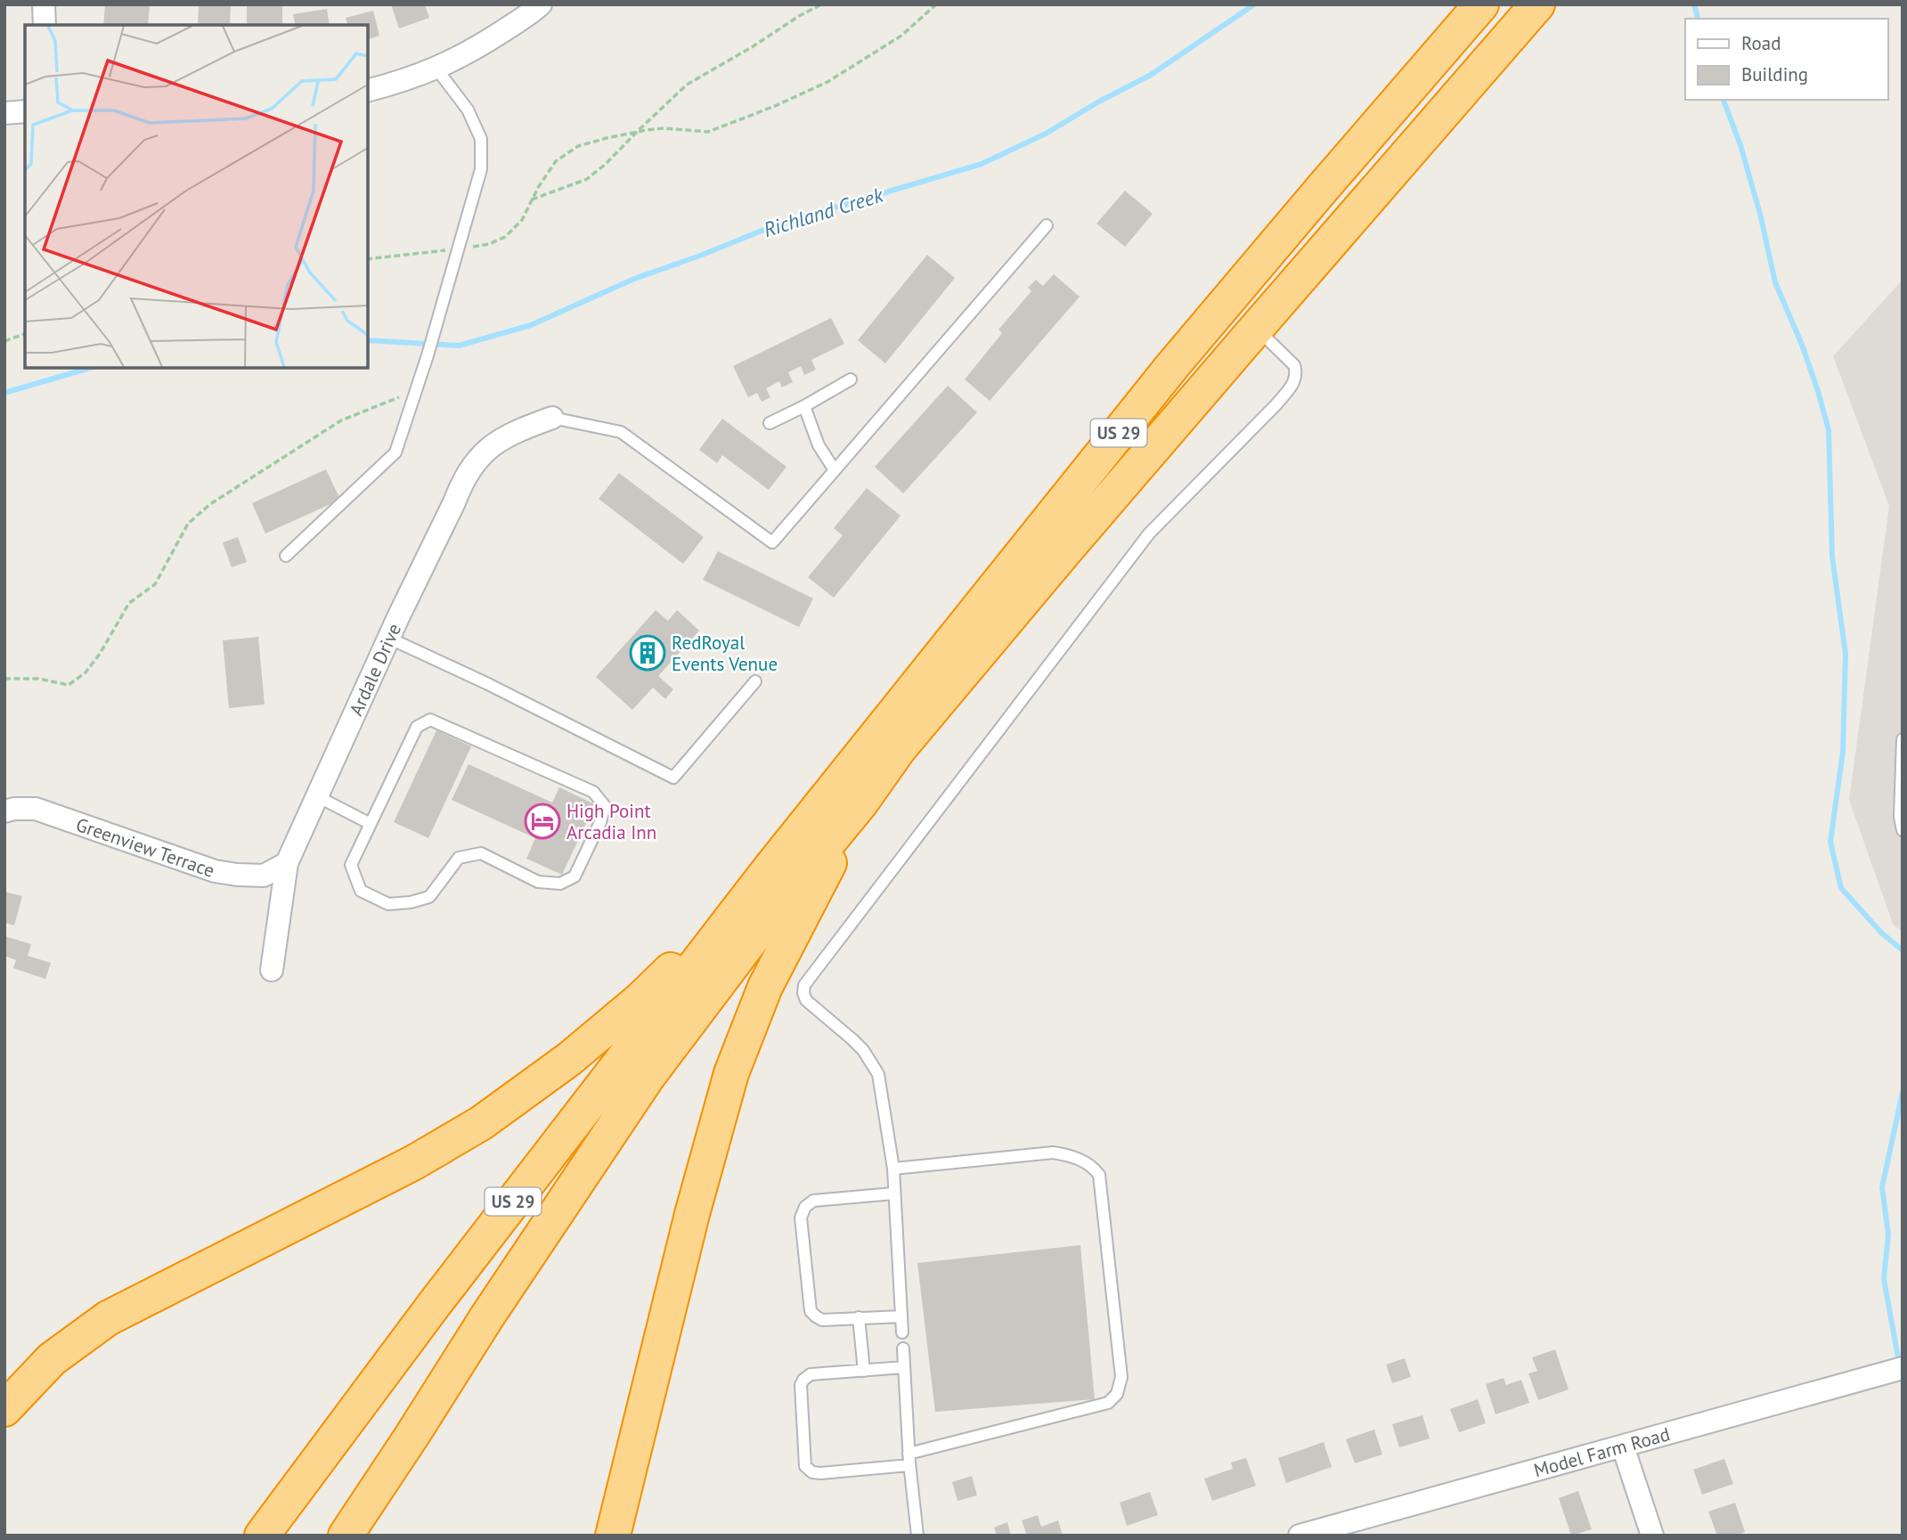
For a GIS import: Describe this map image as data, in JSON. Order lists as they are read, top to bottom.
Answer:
{
  "streets": {
    "highway": ["US 29"],
    "street": ["Ardale Drive", "Greenview Terrace", "Model Farm Road"]
  },
  "crossings": [
    ["Ardale Drive", "Greenview Terrace"]
  ],
  "water": ["Richland Creek"],
  "places": {
    "building": ["RedRoyal Events Venue"],
    "hotel": ["High Point Arcadia Inn"]
  },
  "legend": ["Road", "Building"]
}
